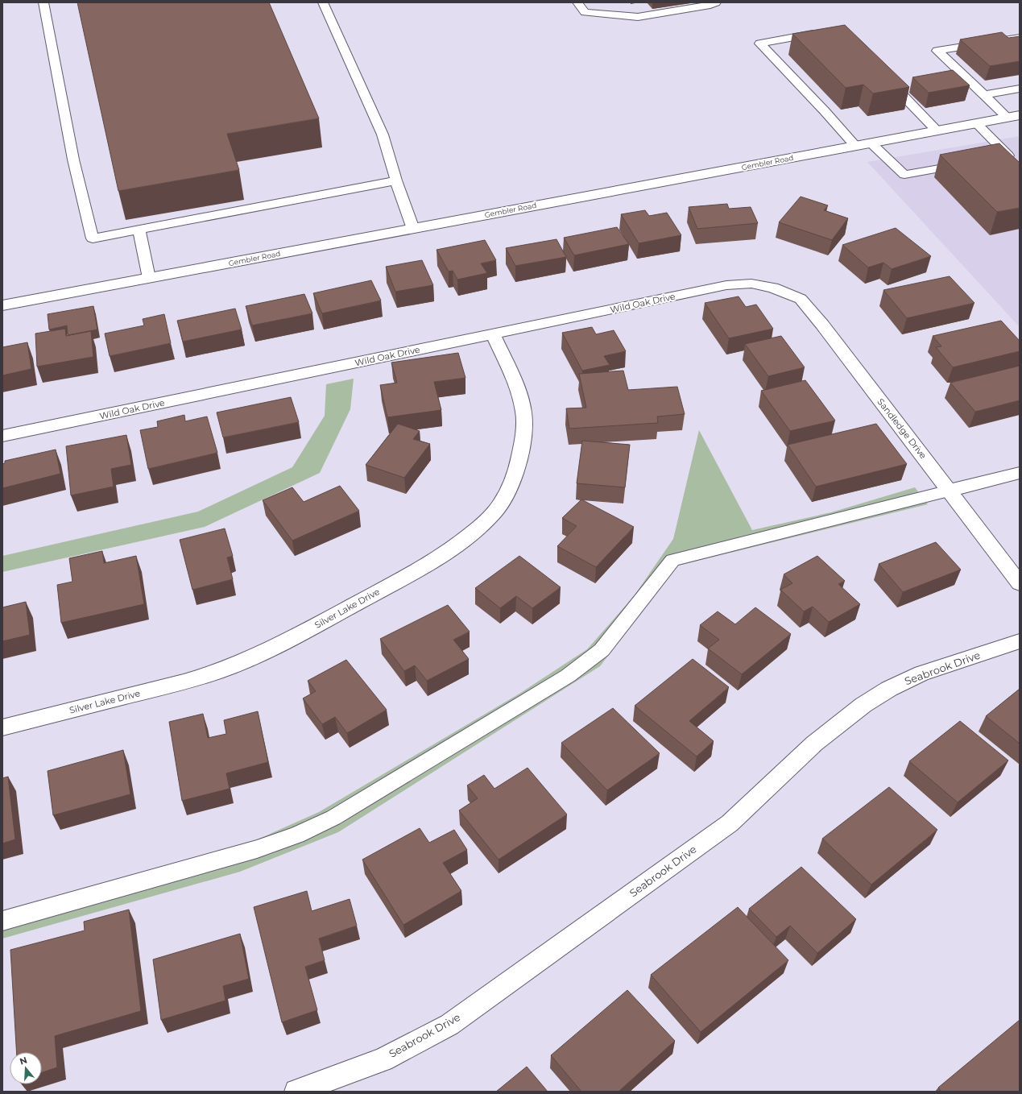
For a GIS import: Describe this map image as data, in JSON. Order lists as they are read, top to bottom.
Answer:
{
  "streets": {
    "street": [
      "Gembler Road",
      "Wild Oak Drive",
      "Sandledge Drive",
      "Silver Lake Drive",
      "Seabrook Drive"
    ]
  },
  "crossings": [
    ["Wild Oak Drive", "Sandledge Drive"],
    ["Wild Oak Drive", "Silver Lake Drive"]
  ],
  "north": "top"
}
